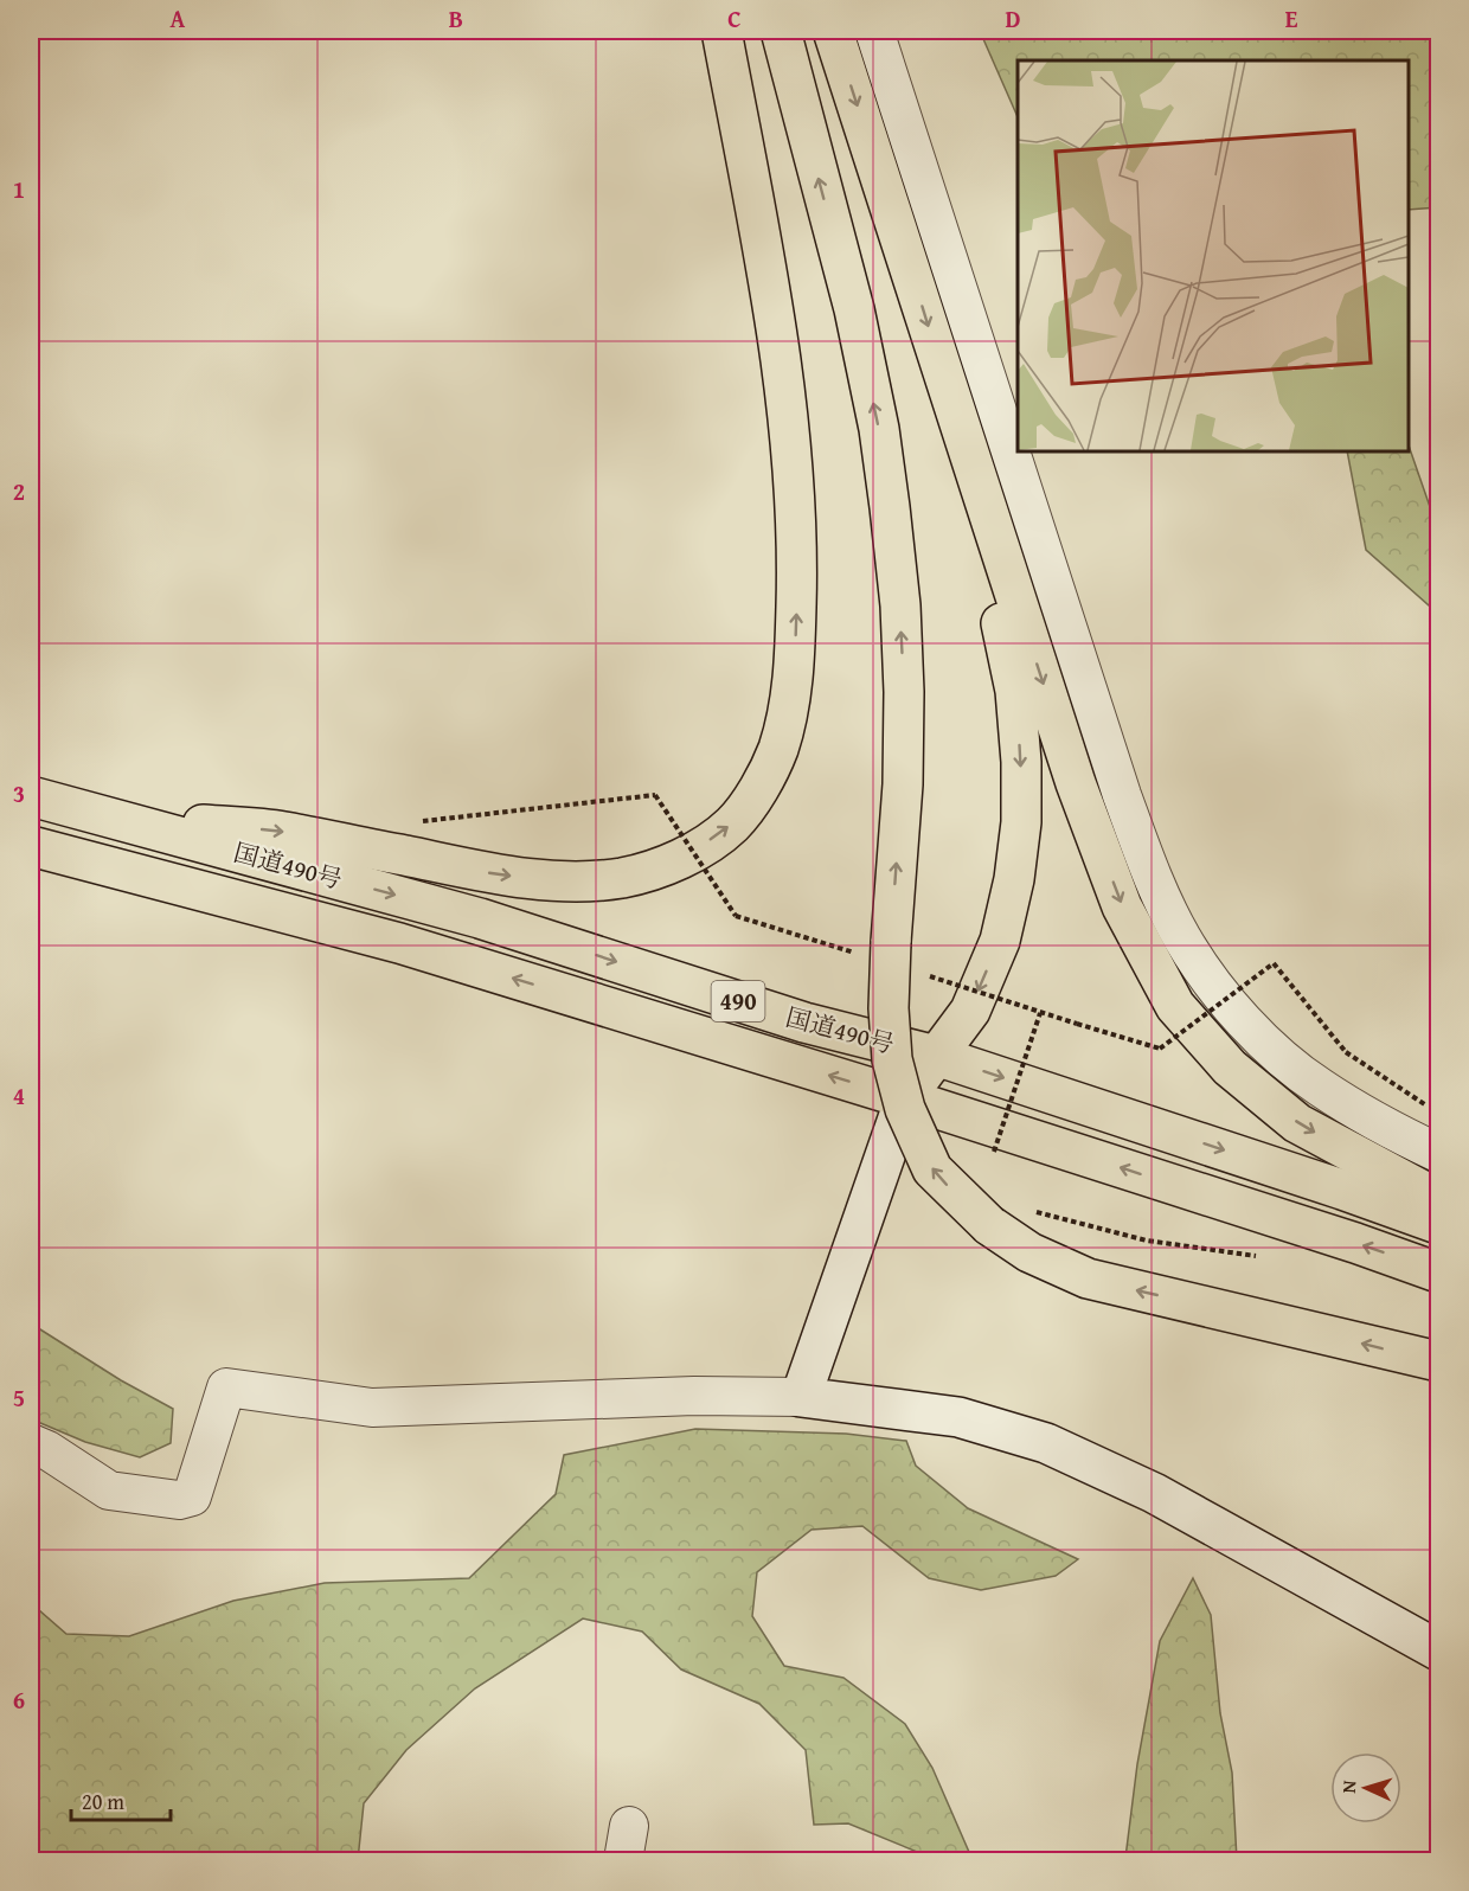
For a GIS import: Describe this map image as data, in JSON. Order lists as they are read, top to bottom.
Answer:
{
  "streets": {
    "highway": ["国道490号", "490"]
  },
  "scale_bar": "20 m",
  "north": "left",
  "grid": {
    "columns": [
      "A",
      "B",
      "C",
      "D",
      "E"
    ],
    "rows": [
      "1",
      "2",
      "3",
      "4",
      "5",
      "6"
    ]
  }
}
